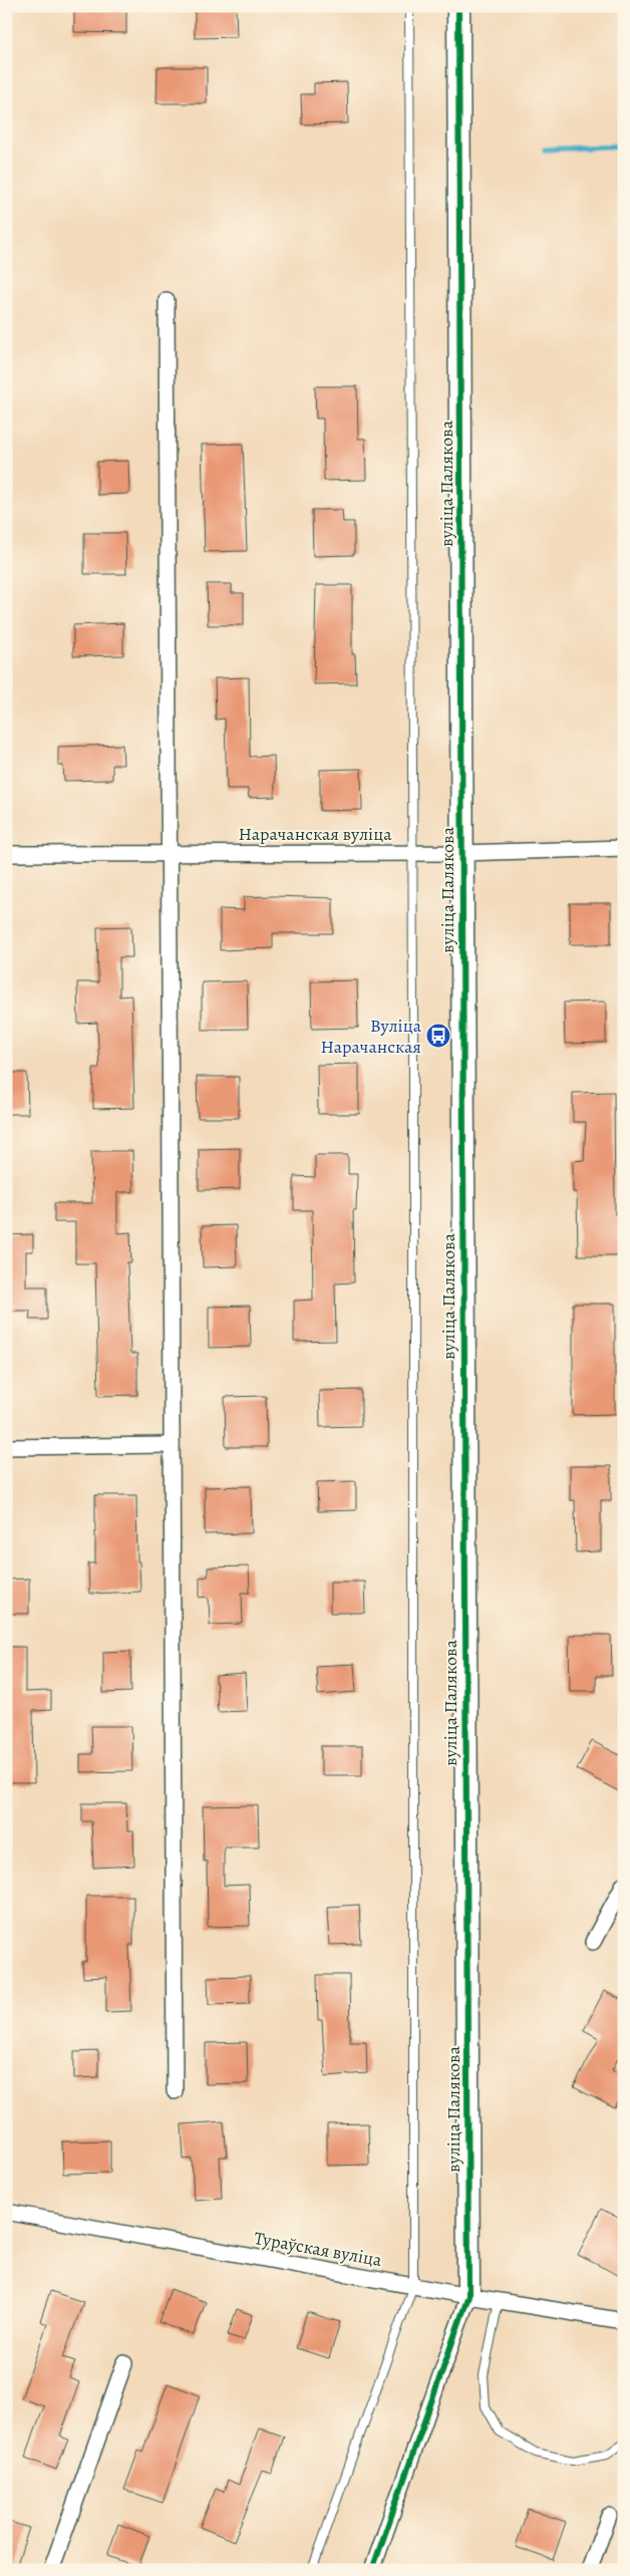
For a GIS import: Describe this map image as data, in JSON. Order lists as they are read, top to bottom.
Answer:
{
  "streets": {
    "street": ["вуліца Палякова", "Нарачанская вуліца", "Тураўская вуліца"]
  },
  "crossings": [
    ["вуліца Палякова", "Нарачанская вуліца"],
    ["вуліца Палякова", "Тураўская вуліца"]
  ],
  "places": {
    "bus stop": ["Вуліца Нарачанская"]
  }
}
